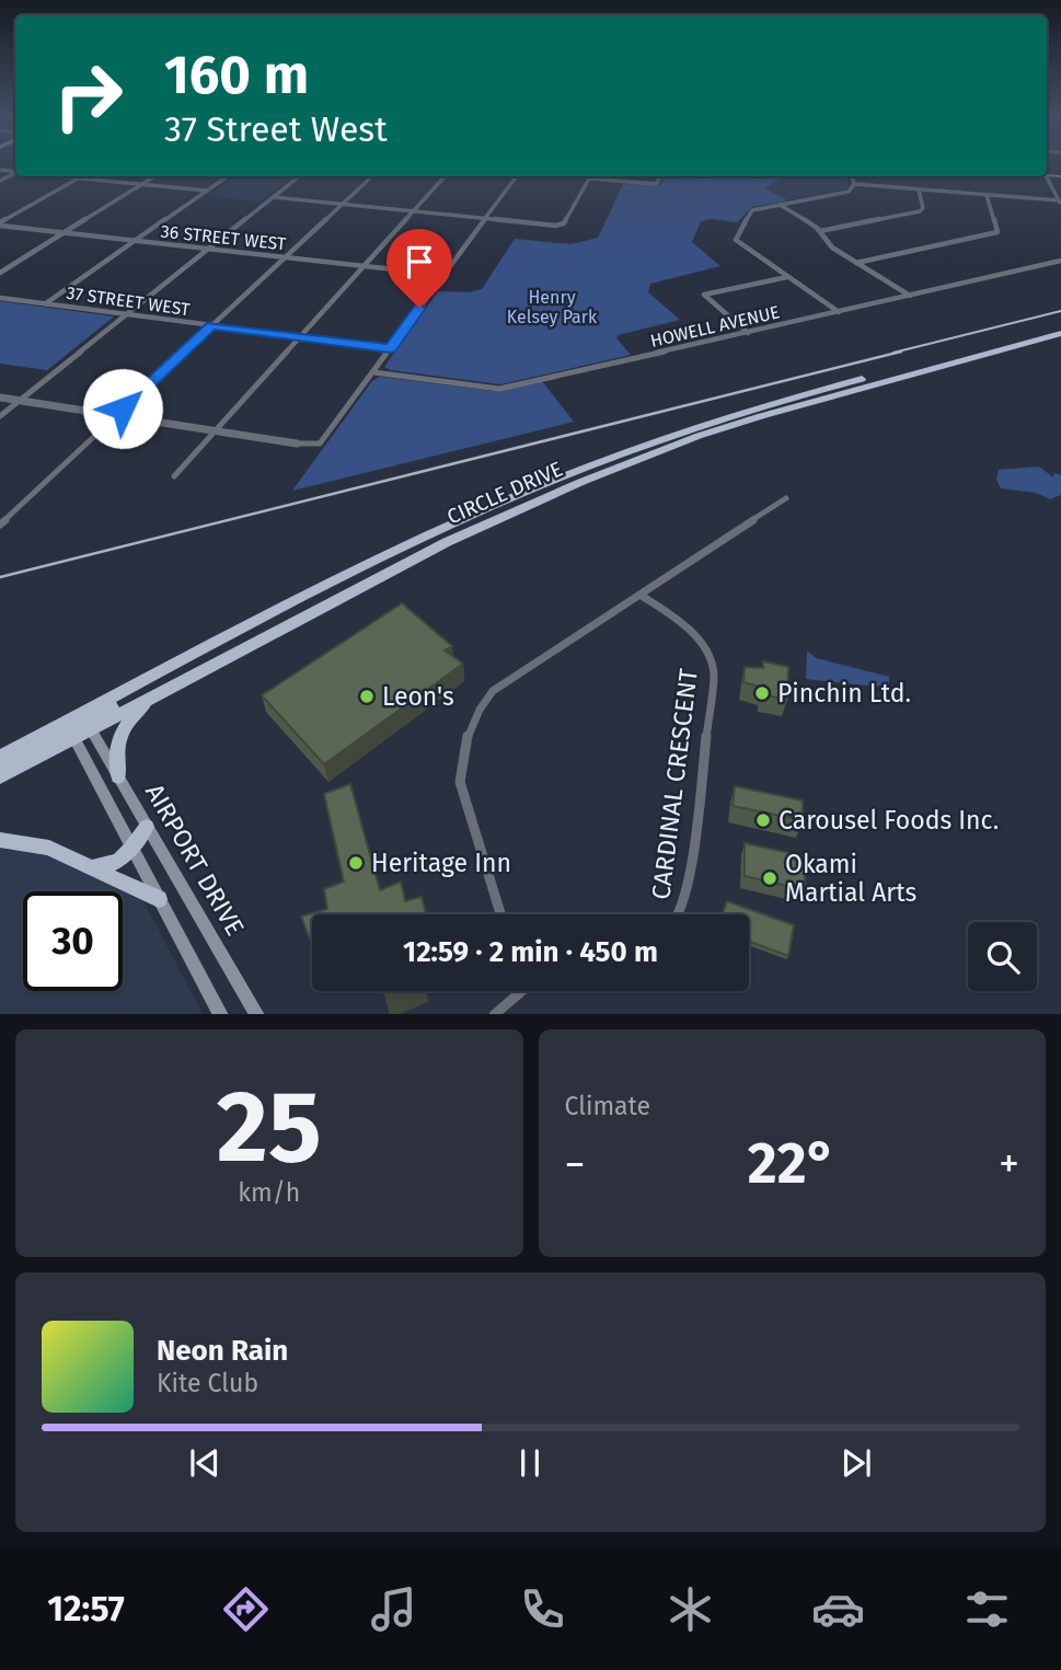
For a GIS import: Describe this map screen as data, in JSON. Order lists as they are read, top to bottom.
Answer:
{
  "streets": {
    "highway": ["CIRCLE DRIVE"],
    "main road": ["AIRPORT DRIVE"],
    "street": [
      "36 STREET WEST",
      "37 STREET WEST",
      "HOWELL AVENUE",
      "CARDINAL CRESCENT"
    ]
  },
  "crossings": [
    ["CIRCLE DRIVE", "AIRPORT DRIVE"]
  ],
  "parks": ["Henry Kelsey Park"],
  "places": [
    "Pinchin Ltd.",
    "Leon's",
    "Carousel Foods Inc.",
    "Heritage Inn",
    "Okami Martial Arts"
  ],
  "page": {
    "turn": ["160 m", "37 Street West"],
    "limit": "30",
    "trip": "12:59 · 2 min · 450 m",
    "tile": [
      ["25", "km/h"],
      "Climate"
    ],
    "heat": ["−", "22°", "+"],
    "song": ["Neon Rain", "Kite Club"],
    "tabs": "12:57"
  }
}
